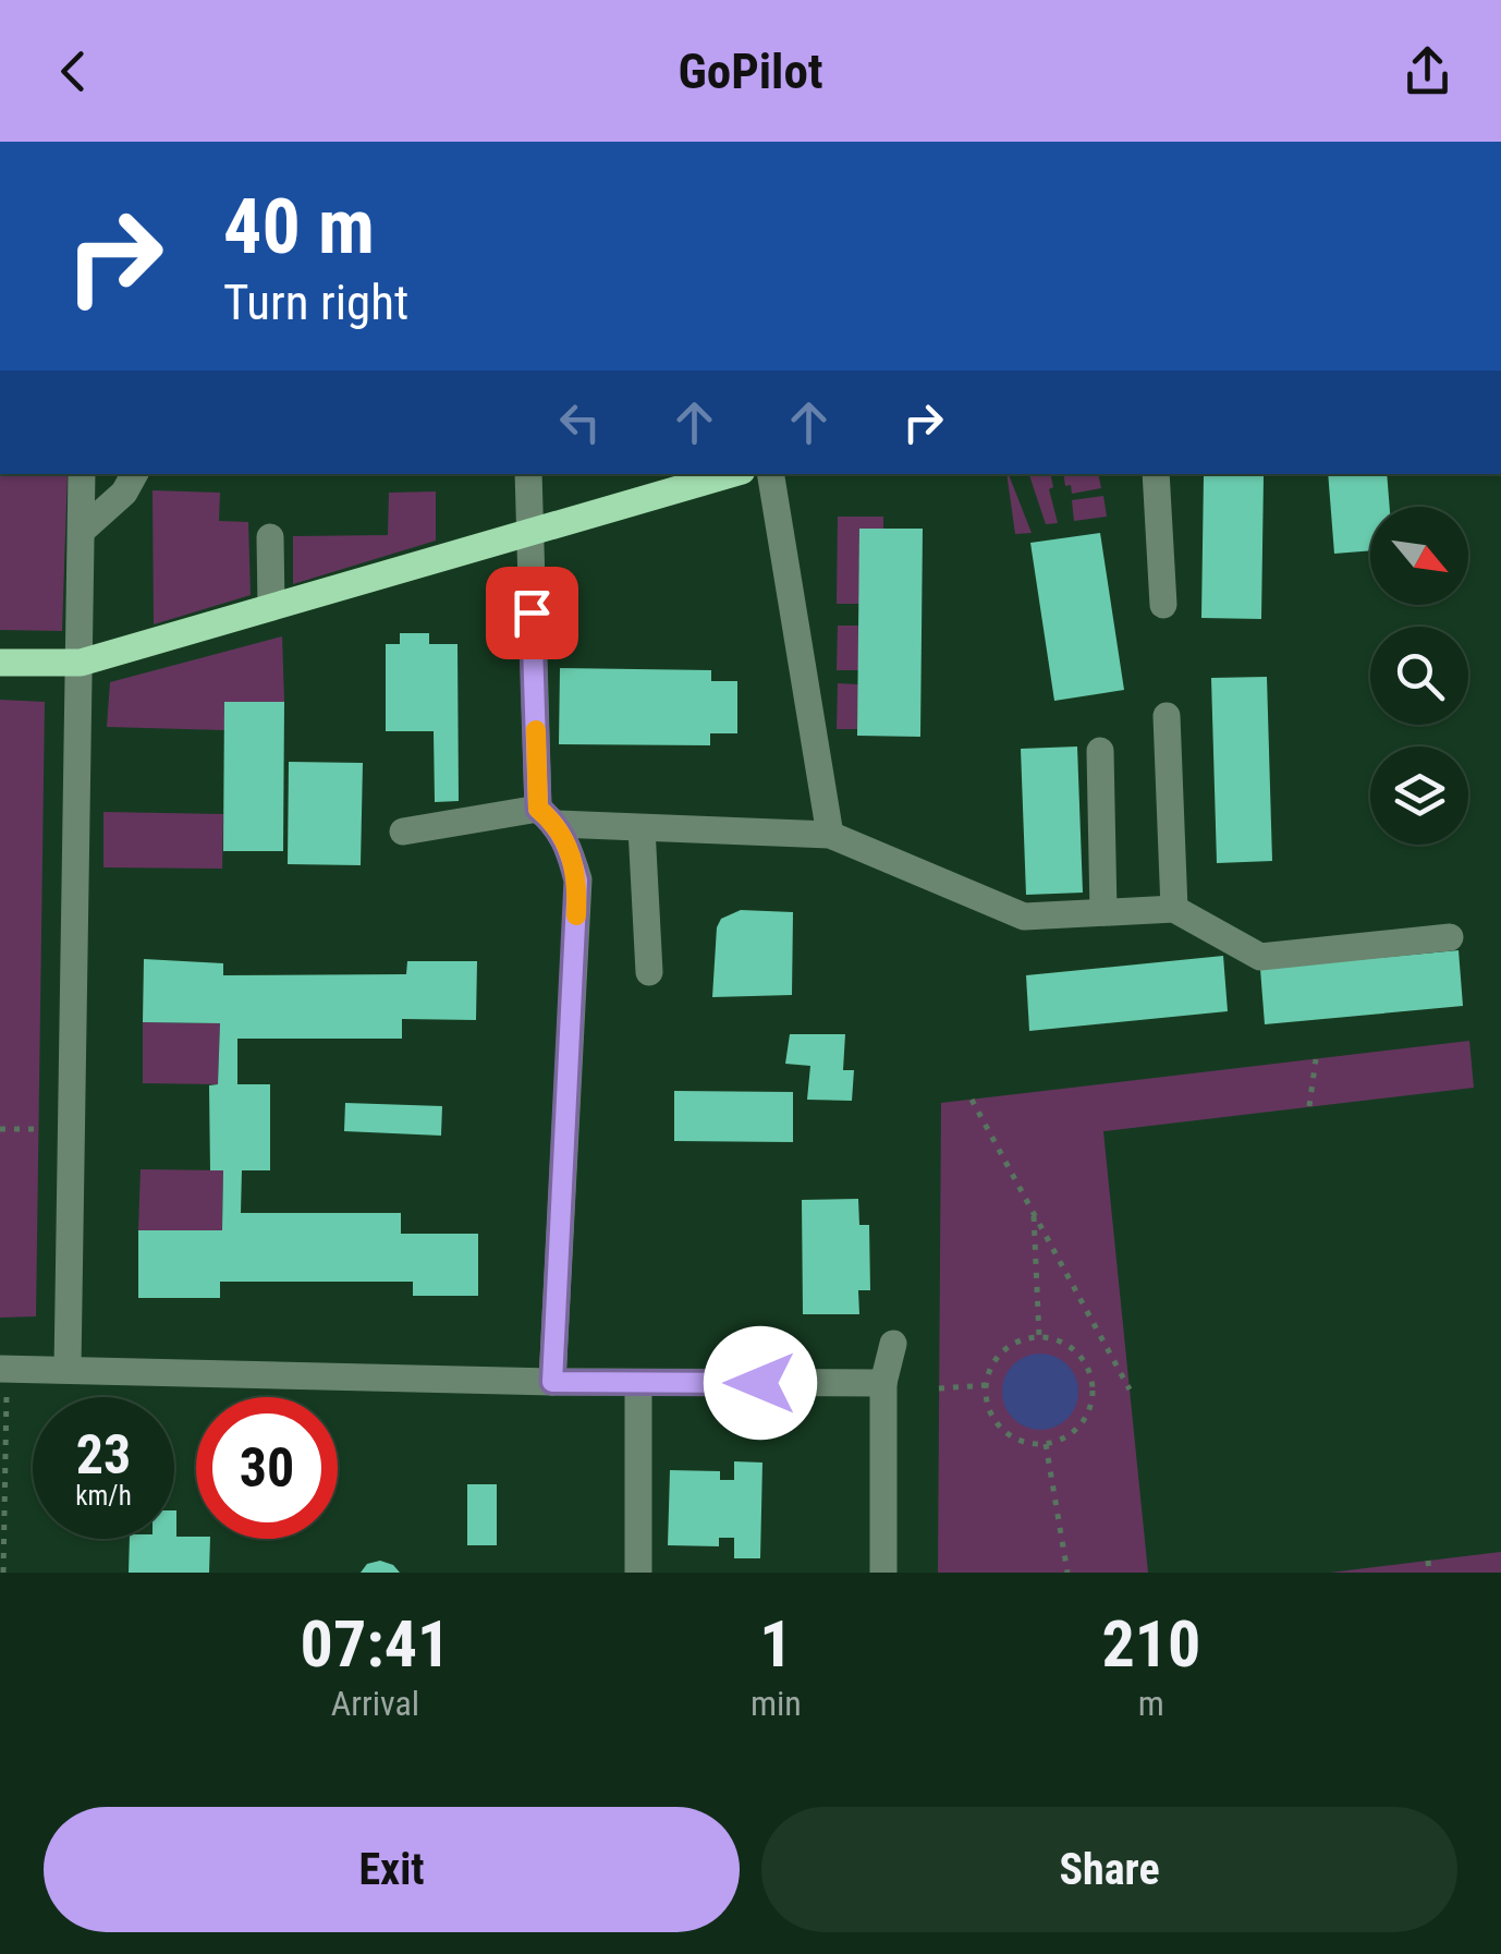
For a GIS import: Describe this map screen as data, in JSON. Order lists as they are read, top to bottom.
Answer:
{
  "north": "bottom right",
  "page": {
    "header": "GoPilot",
    "turn": ["40 m", "Turn right"],
    "speed": "23 km/h",
    "limit": "30",
    "eta": [
      "07:41",
      "Arrival",
      "1",
      "min",
      "210",
      "m"
    ],
    "buttons": ["Exit", "Share"]
  }
}
